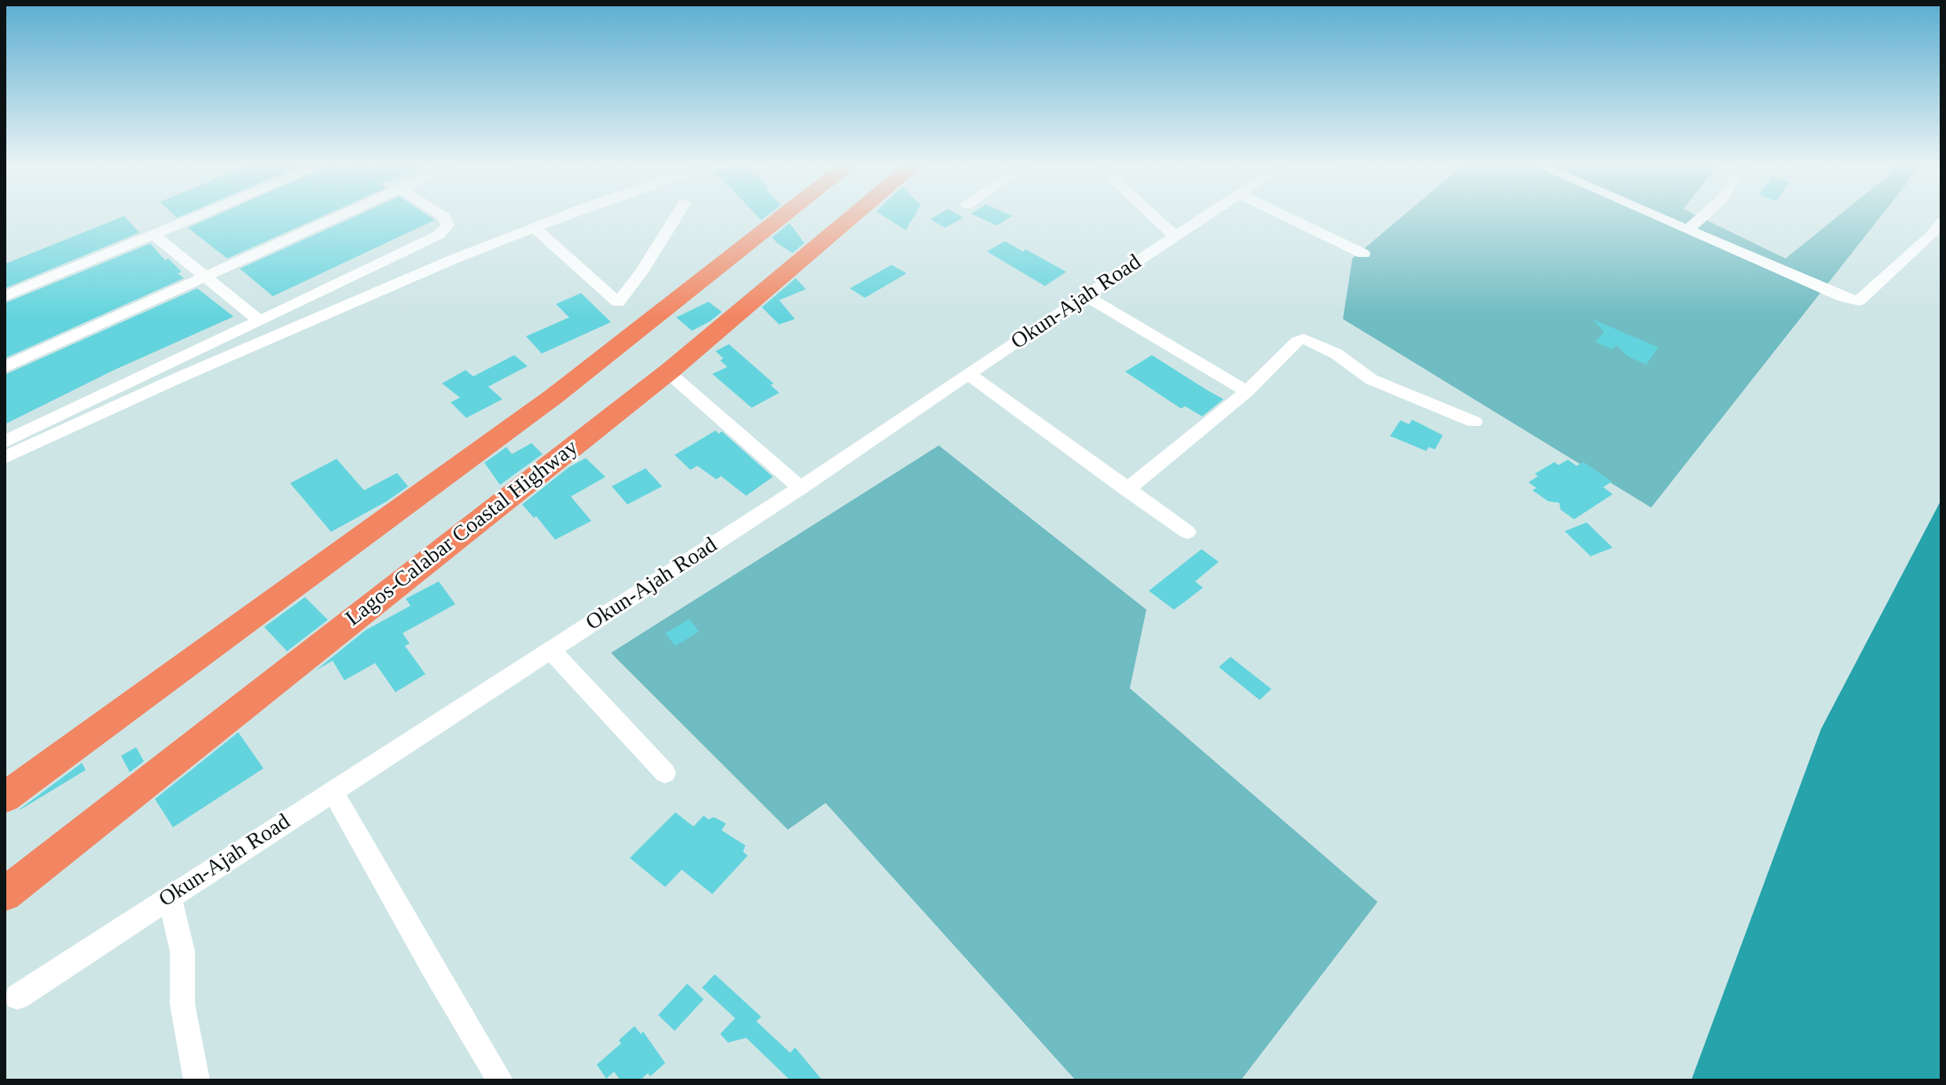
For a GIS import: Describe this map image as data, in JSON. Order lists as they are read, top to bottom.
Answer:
{
  "streets": {
    "highway": ["Lagos-Calabar Coastal Highway"],
    "street": ["Okun-Ajah Road"]
  }
}
